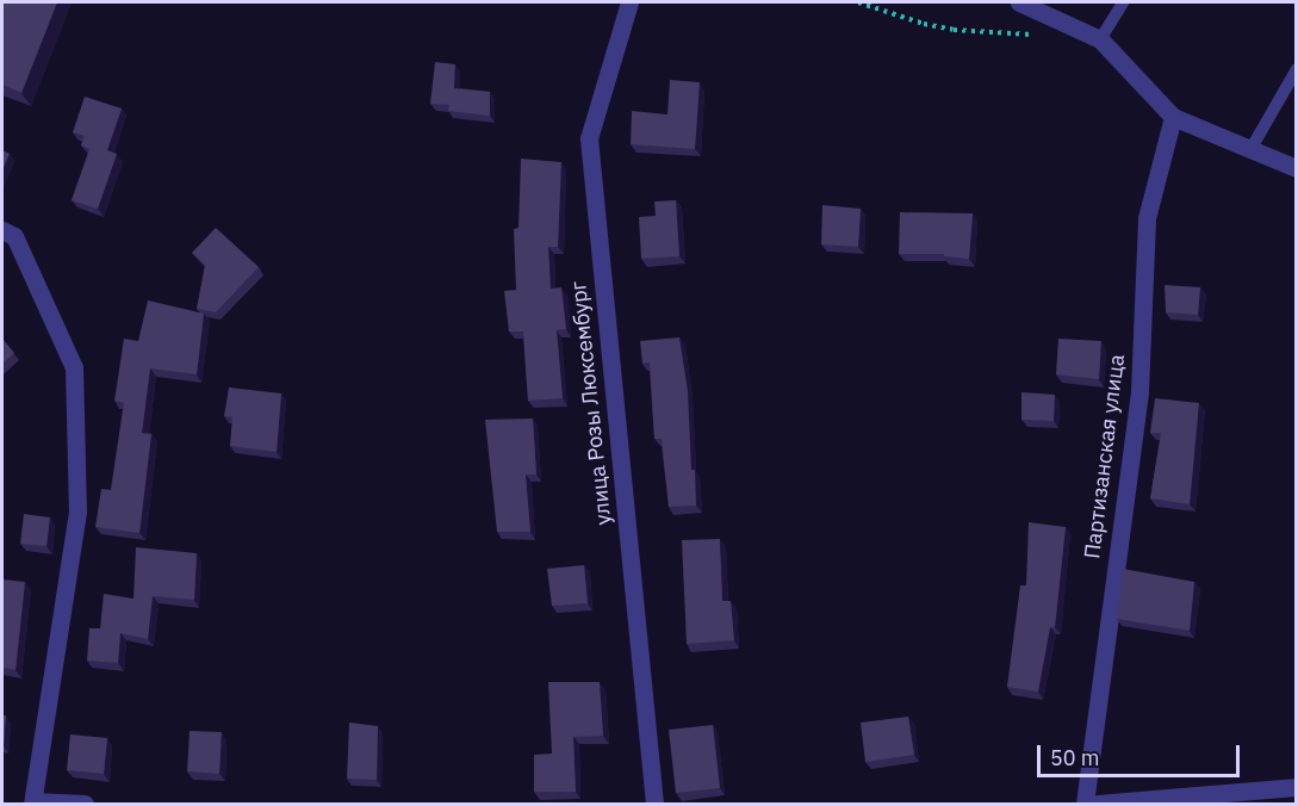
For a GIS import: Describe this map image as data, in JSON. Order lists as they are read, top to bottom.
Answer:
{
  "streets": {
    "street": ["улица Розы Люксембург", "Партизанская улица"]
  },
  "scale_bar": "50 m"
}
